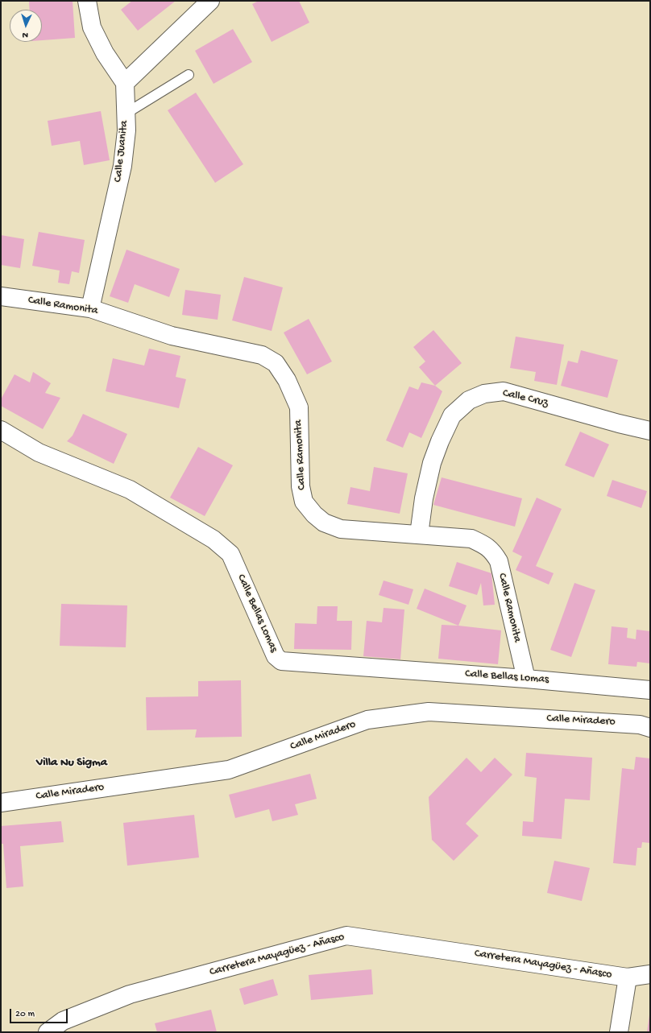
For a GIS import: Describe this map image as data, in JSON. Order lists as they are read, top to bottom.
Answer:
{
  "streets": {
    "street": [
      "Calle Juanita",
      "Calle Ramonita",
      "Calle Cruz",
      "Calle Bellas Lomas",
      "Calle Miradero",
      "Carretera Mayagüez - Añasco"
    ]
  },
  "crossings": [
    ["Calle Juanita", "Calle Ramonita"],
    ["Calle Ramonita", "Calle Cruz"],
    ["Calle Ramonita", "Calle Bellas Lomas"]
  ],
  "districts": ["Villa Nu Sigma"],
  "scale_bar": "20 m",
  "north": "bottom"
}
